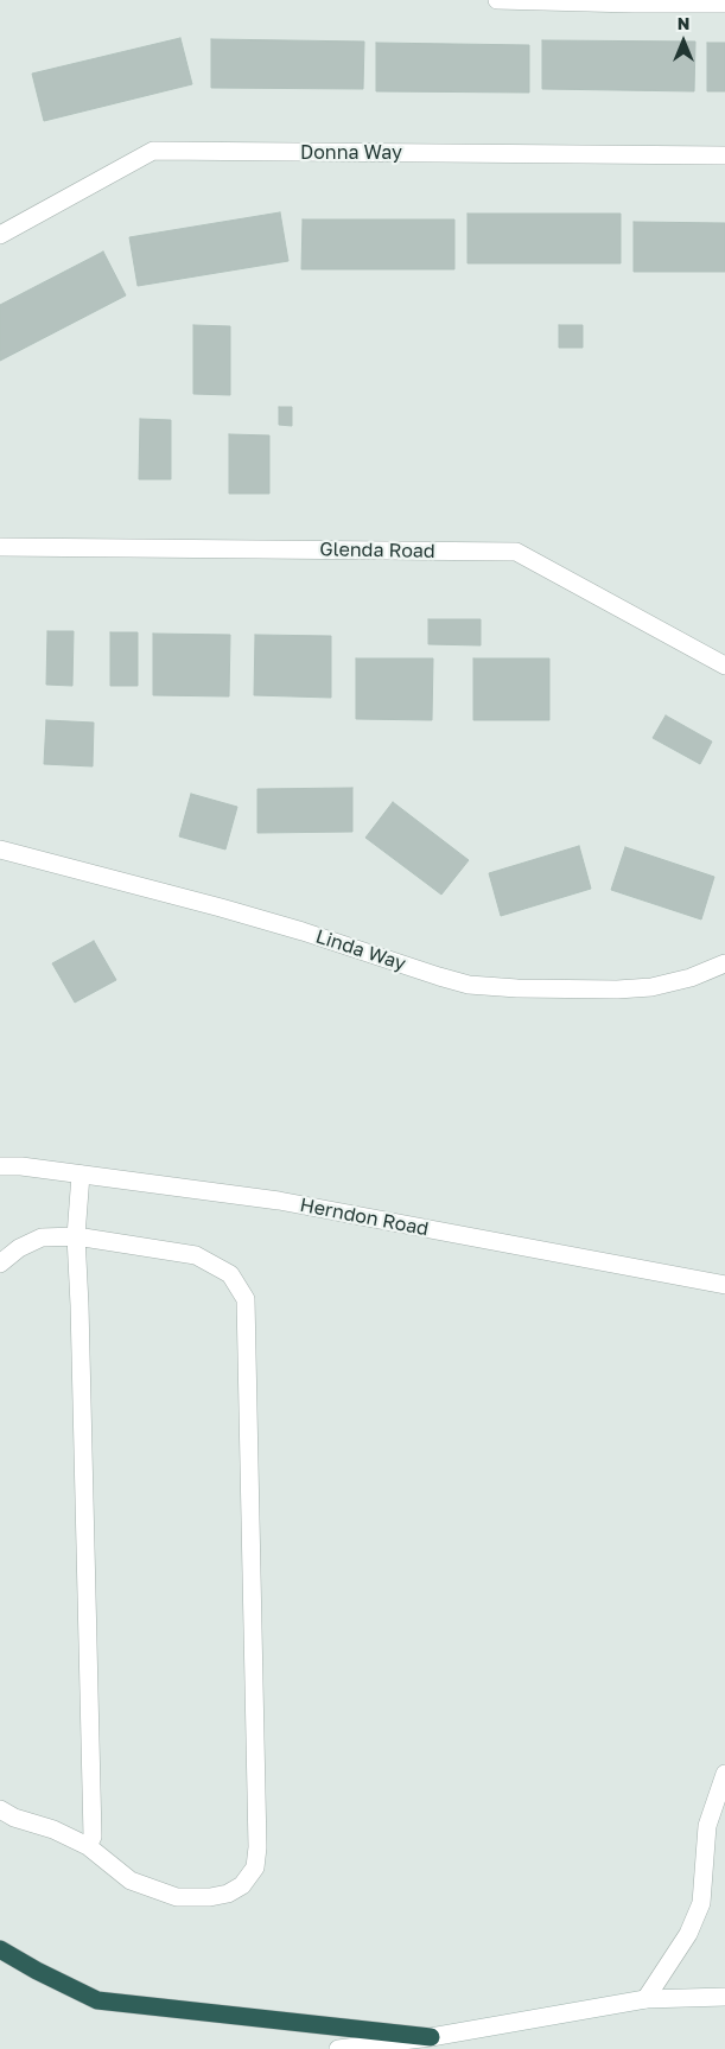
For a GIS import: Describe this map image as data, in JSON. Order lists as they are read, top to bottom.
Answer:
{
  "streets": {
    "street": [
      "Donna Way",
      "Glenda Road",
      "Linda Way",
      "Herndon Road"
    ]
  },
  "north": "top"
}
